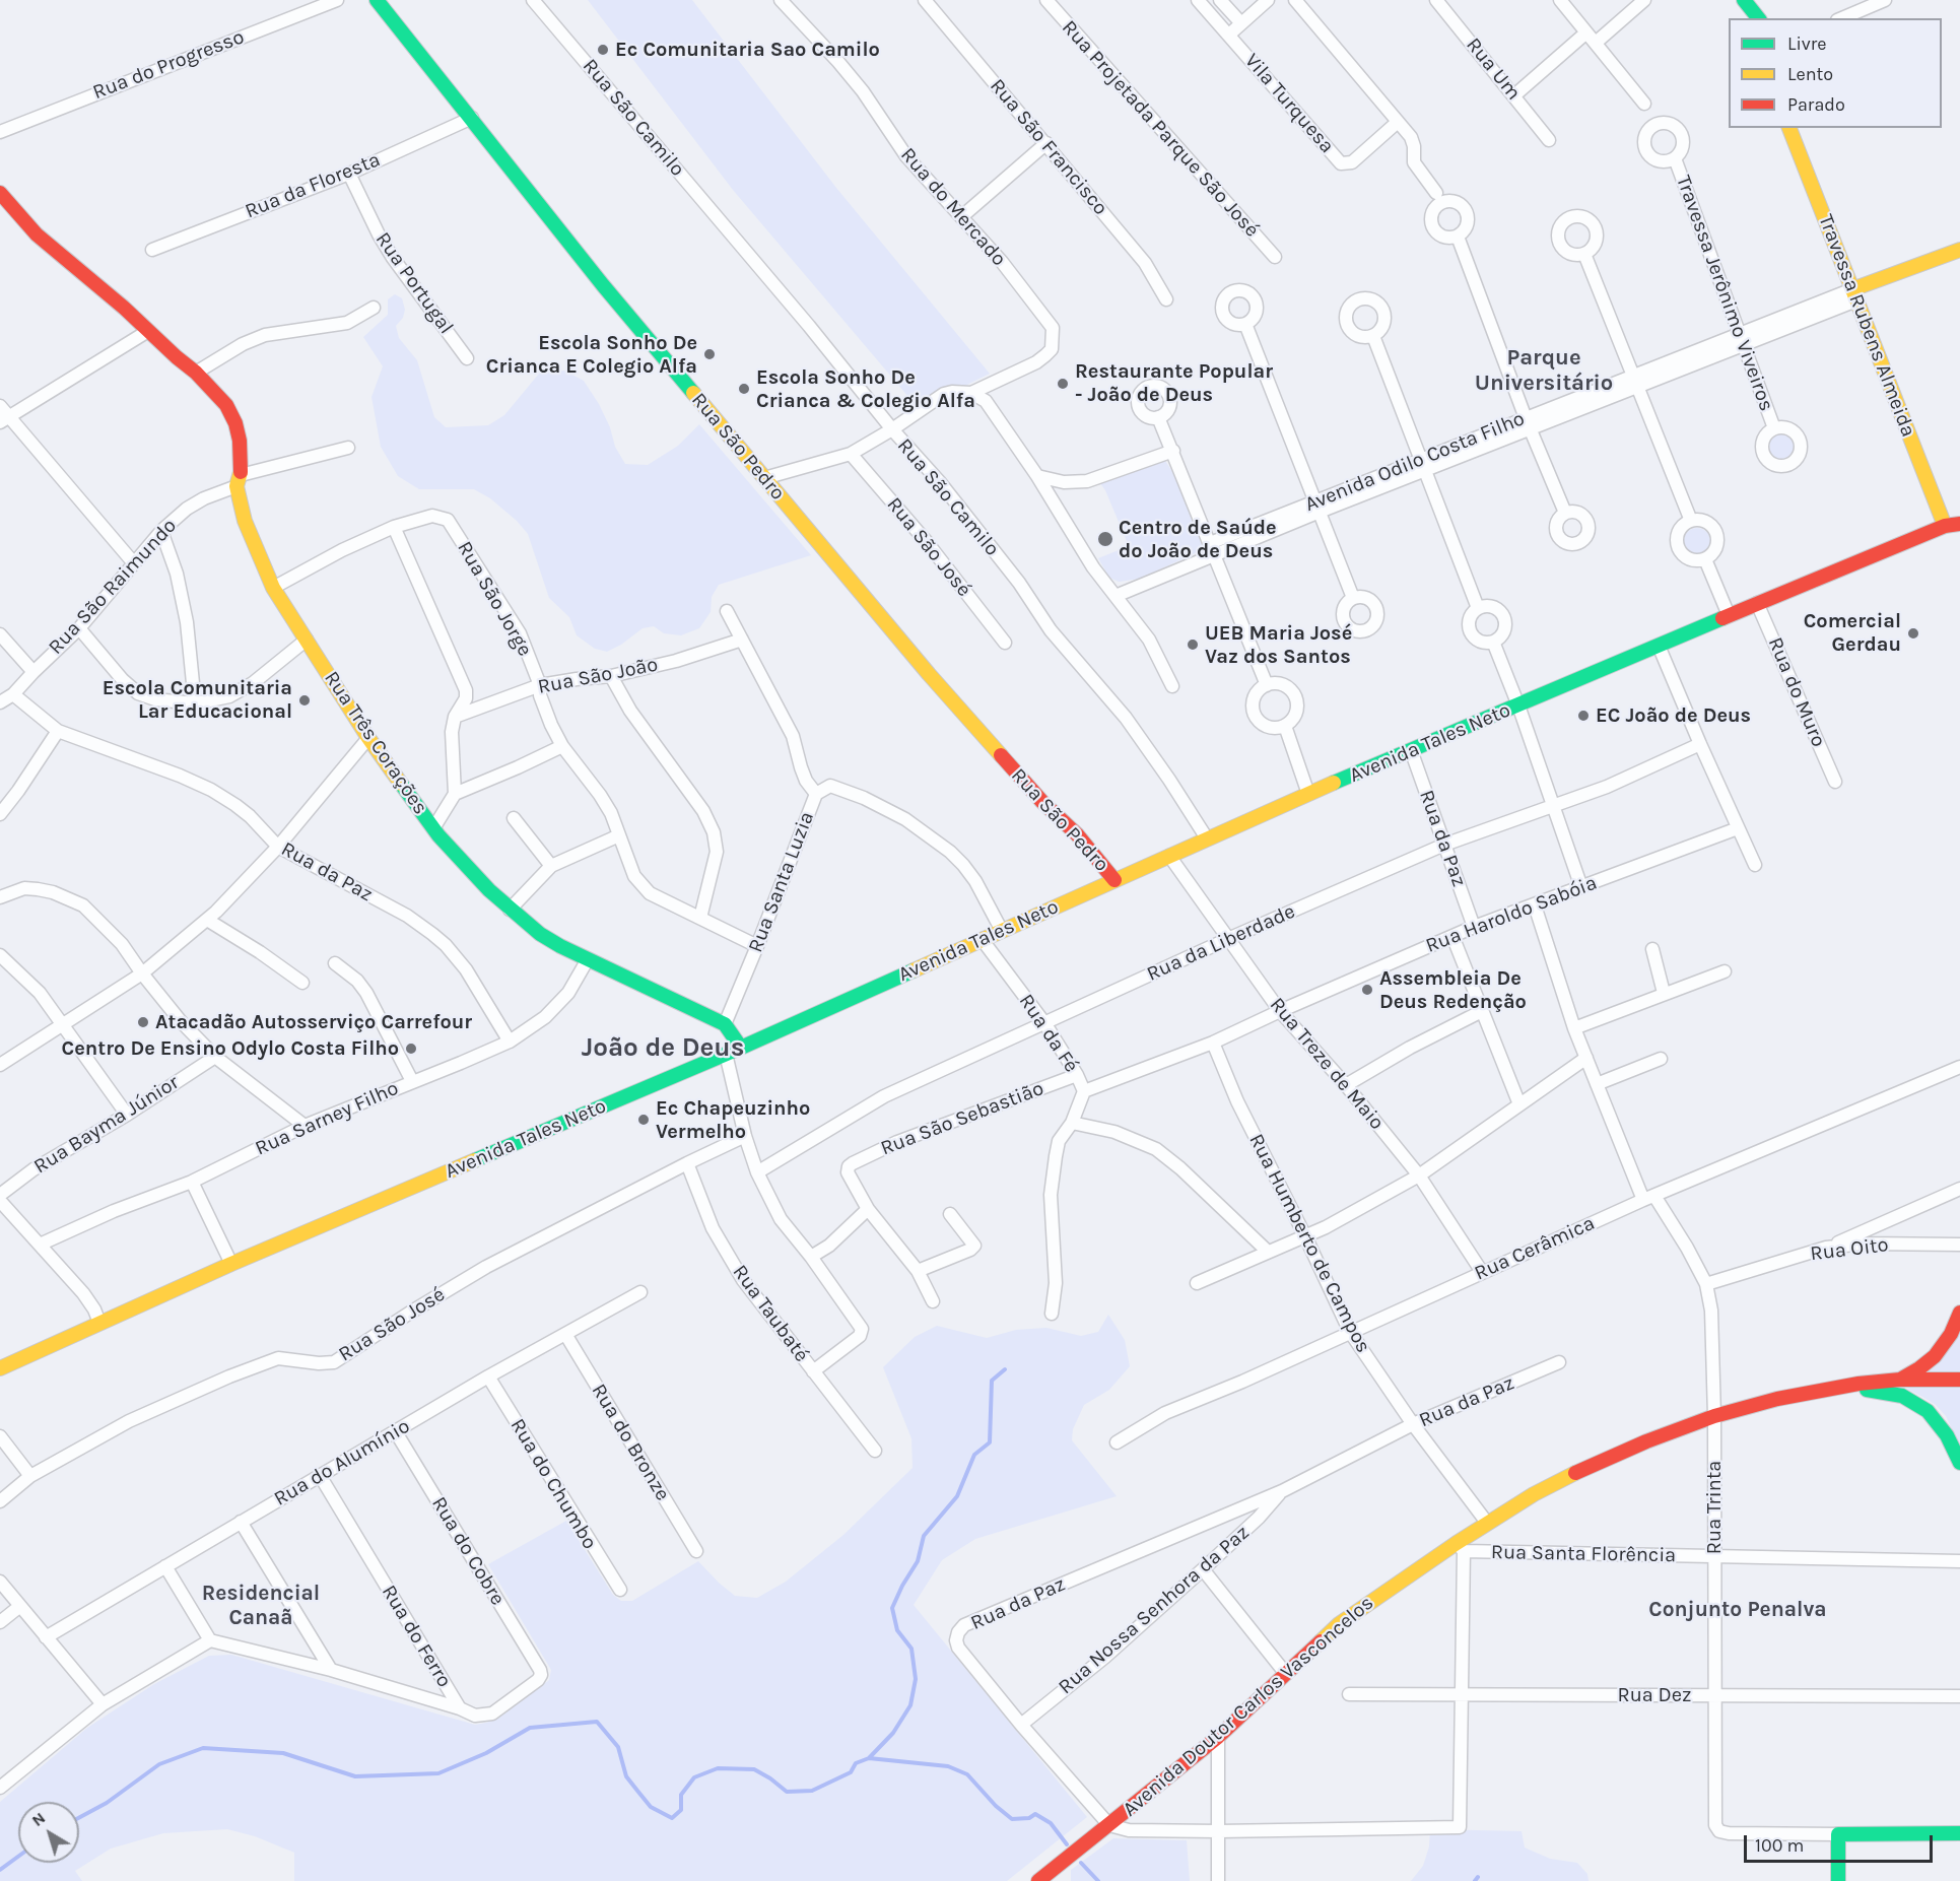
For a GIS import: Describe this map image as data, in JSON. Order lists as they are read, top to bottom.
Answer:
{
  "streets": {
    "main road": [
      "Travessa Rubens Almeida",
      "Rua São Pedro",
      "Avenida Odilo Costa Filho",
      "Rua Três Corações",
      "Avenida Tales Neto",
      "Avenida Doutor Carlos Vasconcelos"
    ],
    "street": [
      "Rua do Progresso",
      "Rua Um",
      "Vila Turquesa",
      "Rua São Camilo",
      "Rua Projetada Parque São José",
      "Rua São Francisco",
      "Rua da Floresta",
      "Rua do Mercado",
      "Rua Portugal",
      "Travessa Jerônimo Viveiros",
      "Rua São José",
      "Rua São Raimundo",
      "Rua São Jorge",
      "Rua São João",
      "Rua do Muro",
      "Rua da Paz",
      "Rua Santa Luzia",
      "Rua Haroldo Sabóia",
      "Rua da Liberdade",
      "Rua da Fé",
      "Rua Treze de Maio",
      "Rua Sarney Filho",
      "Rua São Sebastião",
      "Rua Bayma Júnior",
      "Rua Humberto de Campos",
      "Rua Cerâmica",
      "Rua Oito",
      "Rua Taubaté",
      "Rua do Bronze",
      "Rua do Alumínio",
      "Rua do Chumbo",
      "Rua Trinta",
      "Rua do Cobre",
      "Rua Santa Florência",
      "Rua Nossa Senhora da Paz",
      "Rua do Ferro",
      "Rua Dez"
    ]
  },
  "crossings": [
    ["Rua São Camilo", "Avenida Tales Neto"],
    ["Rua da Floresta", "Rua Portugal"],
    ["Rua da Floresta", "Rua São Pedro"],
    ["Travessa Jerônimo Viveiros", "Avenida Odilo Costa Filho"],
    ["Travessa Rubens Almeida", "Avenida Odilo Costa Filho"],
    ["Travessa Rubens Almeida", "Avenida Tales Neto"],
    ["Rua São Pedro", "Avenida Tales Neto"],
    ["Rua São José", "Rua Taubaté"],
    ["Rua São Raimundo", "Rua Três Corações"],
    ["Rua São Raimundo", "Rua da Paz"],
    ["Rua São Jorge", "Rua São João"],
    ["Rua São Jorge", "Rua Santa Luzia"],
    ["Rua São João", "Rua Santa Luzia"],
    ["Rua do Muro", "Avenida Tales Neto"],
    ["Rua Três Corações", "Avenida Tales Neto"],
    ["Rua Três Corações", "Rua Santa Luzia"],
    ["Rua Três Corações", "Rua Sarney Filho"],
    ["Avenida Tales Neto", "Rua da Paz"],
    ["Avenida Tales Neto", "Rua da Fé"],
    ["Avenida Tales Neto", "Rua Treze de Maio"],
    ["Rua da Paz", "Rua Haroldo Sabóia"],
    ["Rua da Paz", "Rua da Liberdade"],
    ["Rua da Paz", "Rua Sarney Filho"],
    ["Rua da Paz", "Rua Humberto de Campos"],
    ["Rua da Paz", "Rua Nossa Senhora da Paz"],
    ["Rua da Paz", "Avenida Doutor Carlos Vasconcelos"],
    ["Rua Haroldo Sabóia", "Rua da Fé"],
    ["Rua Haroldo Sabóia", "Rua Treze de Maio"],
    ["Rua Haroldo Sabóia", "Rua Humberto de Campos"],
    ["Rua Haroldo Sabóia", "Rua Trinta"],
    ["Rua da Liberdade", "Rua da Fé"],
    ["Rua da Liberdade", "Rua Treze de Maio"],
    ["Rua da Fé", "Rua São Sebastião"],
    ["Rua Treze de Maio", "Rua Cerâmica"],
    ["Rua Humberto de Campos", "Rua Cerâmica"],
    ["Rua Humberto de Campos", "Avenida Doutor Carlos Vasconcelos"],
    ["Rua Cerâmica", "Rua Trinta"],
    ["Rua Oito", "Rua Trinta"],
    ["Rua do Bronze", "Rua do Alumínio"],
    ["Rua do Alumínio", "Rua do Chumbo"],
    ["Rua do Alumínio", "Rua do Cobre"],
    ["Rua do Alumínio", "Rua do Ferro"],
    ["Rua Trinta", "Rua Santa Florência"],
    ["Rua Trinta", "Rua Dez"],
    ["Rua Trinta", "Avenida Doutor Carlos Vasconcelos"],
    ["Rua do Cobre", "Rua do Ferro"],
    ["Rua Santa Florência", "Avenida Doutor Carlos Vasconcelos"]
  ],
  "districts": [
    "Parque Universitário",
    "João de Deus",
    "Residencial Canaã",
    "Conjunto Penalva"
  ],
  "places": [
    "Ec Comunitaria Sao Camilo",
    "Escola Sonho De Crianca E Colegio Alfa",
    "Restaurante Popular - João de Deus",
    "Escola Sonho De Crianca & Colegio Alfa",
    "Centro de Saúde do João de Deus",
    "Comercial Gerdau",
    "UEB Maria José Vaz dos Santos",
    "Escola Comunitaria Lar Educacional",
    "EC João de Deus",
    "Assembleia De Deus Redenção",
    "Atacadão Autosserviço Carrefour",
    "Centro De Ensino Odylo Costa Filho",
    "Ec Chapeuzinho Vermelho"
  ],
  "legend": ["Livre", "Lento", "Parado"],
  "scale_bar": "100 m",
  "north": "top left"
}
